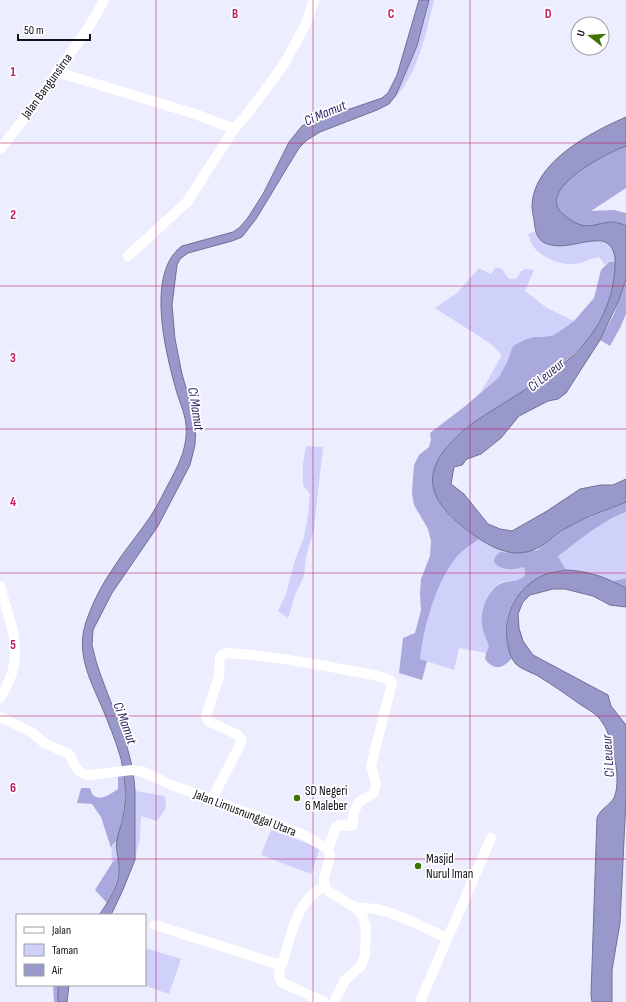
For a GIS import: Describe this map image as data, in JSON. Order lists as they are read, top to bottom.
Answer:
{
  "streets": {
    "street": ["Jalan Bangunsirna", "Jalan Limusnunggal Utara"]
  },
  "water": ["Ci Mamut", "Ci Leueur"],
  "places": ["SD Negeri 6 Maleber", "Masjid Nurul Iman"],
  "legend": ["Jalan", "Taman", "Air"],
  "scale_bar": "50 m",
  "north": "left",
  "grid": {
    "columns": ["B", "C", "D"],
    "rows": [
      "1",
      "2",
      "3",
      "4",
      "5",
      "6"
    ]
  }
}
